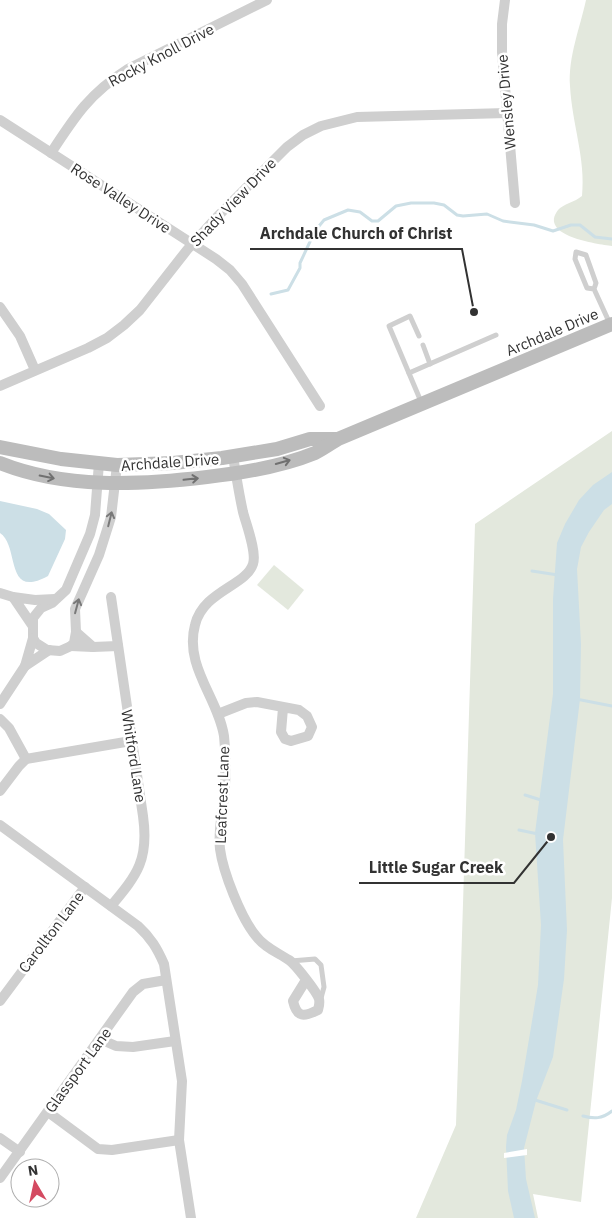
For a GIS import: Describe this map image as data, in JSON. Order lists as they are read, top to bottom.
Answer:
{
  "streets": {
    "street": [
      "Rocky Knoll Drive",
      "Wensley Drive",
      "Rose Valley Drive",
      "Shady View Drive",
      "Archdale Drive",
      "Whitford Lane",
      "Leafcrest Lane",
      "Carollton Lane",
      "Glassport Lane"
    ]
  },
  "crossings": [
    ["Rocky Knoll Drive", "Rose Valley Drive"],
    ["Wensley Drive", "Shady View Drive"],
    ["Rose Valley Drive", "Shady View Drive"],
    ["Archdale Drive", "Leafcrest Lane"]
  ],
  "places": ["Archdale Church of Christ", "Little Sugar Creek"],
  "north": "top"
}
